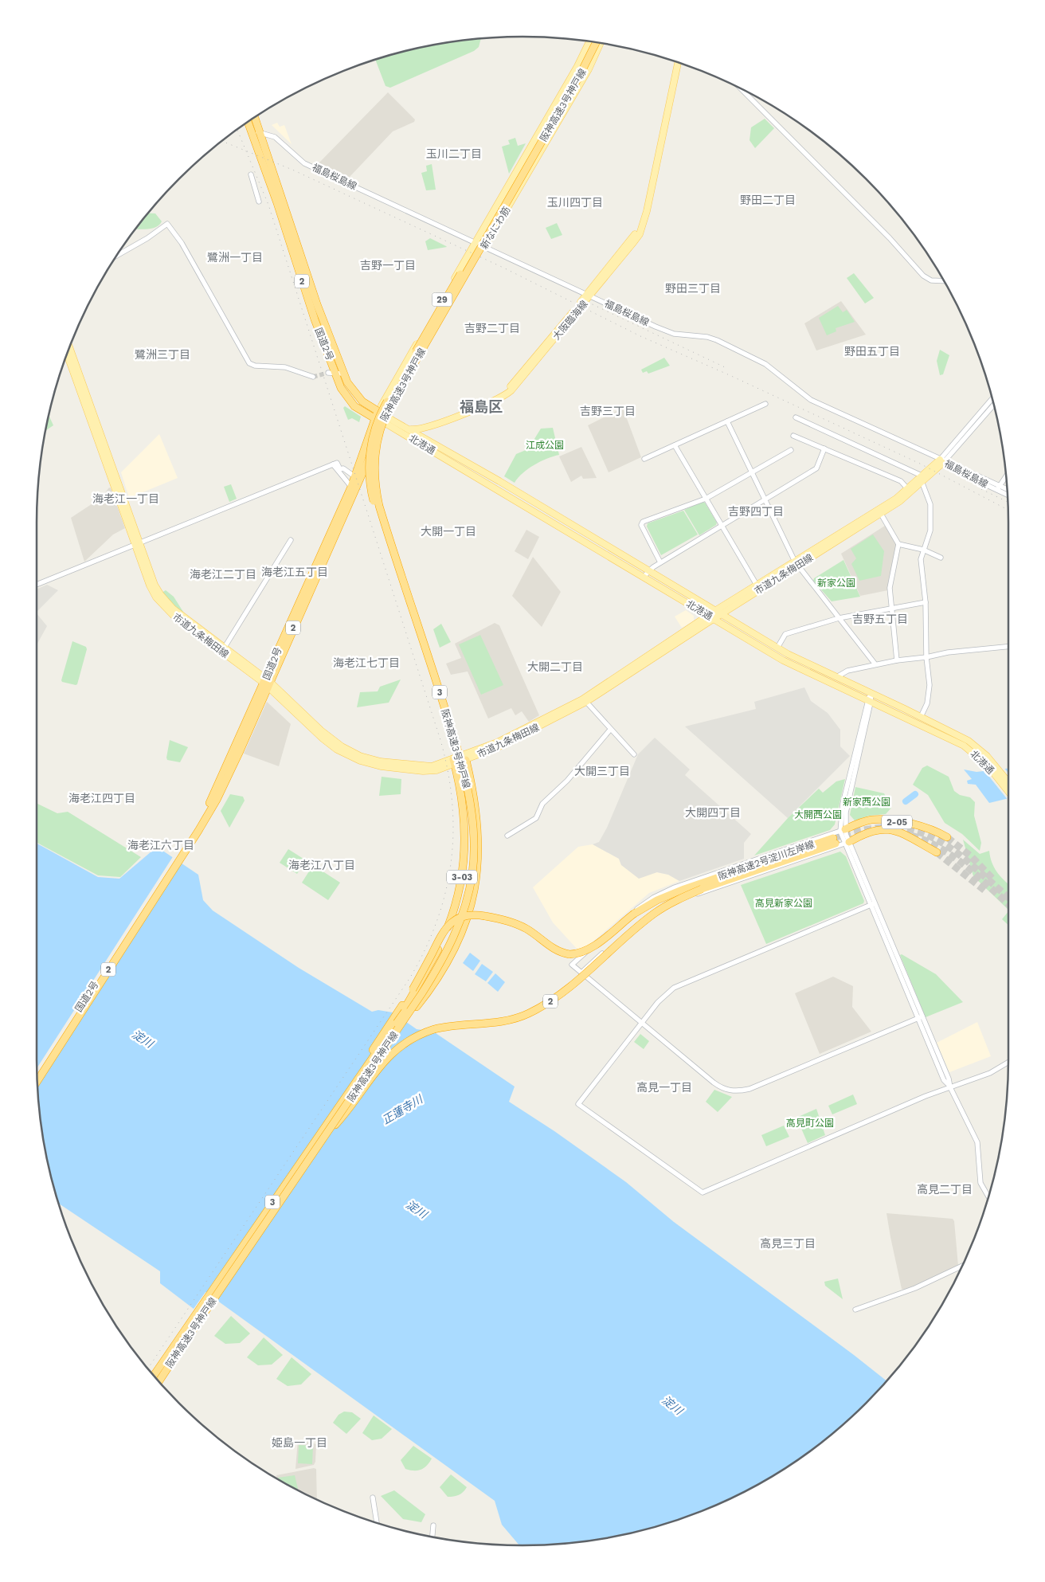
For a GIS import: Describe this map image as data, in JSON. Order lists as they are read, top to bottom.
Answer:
{
  "streets": {
    "highway": [
      "阪神高速3号神戸線",
      "2",
      "国道2号",
      "3",
      "2-05",
      "阪神高速2号淀川左岸線",
      "3-03"
    ],
    "main road": [
      "新なにわ筋",
      "29",
      "大阪臨海線",
      "北港通",
      "市道九条梅田線"
    ],
    "street": ["福島桜島線"]
  },
  "crossings": [
    ["阪神高速3号神戸線", "2"],
    ["阪神高速3号神戸線", "3-03"],
    ["福島桜島線", "新なにわ筋"],
    ["福島桜島線", "大阪臨海線"],
    ["福島桜島線", "国道2号"],
    ["福島桜島線", "市道九条梅田線"],
    ["新なにわ筋", "国道2号"],
    ["新なにわ筋", "北港通"],
    ["2", "阪神高速2号淀川左岸線"],
    ["大阪臨海線", "北港通"],
    ["国道2号", "北港通"],
    ["国道2号", "市道九条梅田線"],
    ["北港通", "市道九条梅田線"],
    ["市道九条梅田線", "3-03"]
  ],
  "districts": [
    "玉川二丁目",
    "野田二丁目",
    "玉川四丁目",
    "鷺洲一丁目",
    "吉野一丁目",
    "野田三丁目",
    "吉野二丁目",
    "野田五丁目",
    "鷺洲三丁目",
    "福島区",
    "吉野三丁目",
    "海老江一丁目",
    "吉野四丁目",
    "大開一丁目",
    "海老江五丁目",
    "海老江二丁目",
    "吉野五丁目",
    "海老江七丁目",
    "大開二丁目",
    "大開三丁目",
    "海老江四丁目",
    "大開四丁目",
    "海老江六丁目",
    "海老江八丁目",
    "高見一丁目",
    "高見二丁目",
    "高見三丁目",
    "姫島一丁目"
  ],
  "water": ["淀川", "正蓮寺川"],
  "parks": [
    "江成公園",
    "新家公園",
    "新家西公園",
    "大開西公園",
    "高見新家公園",
    "高見町公園"
  ]
}
